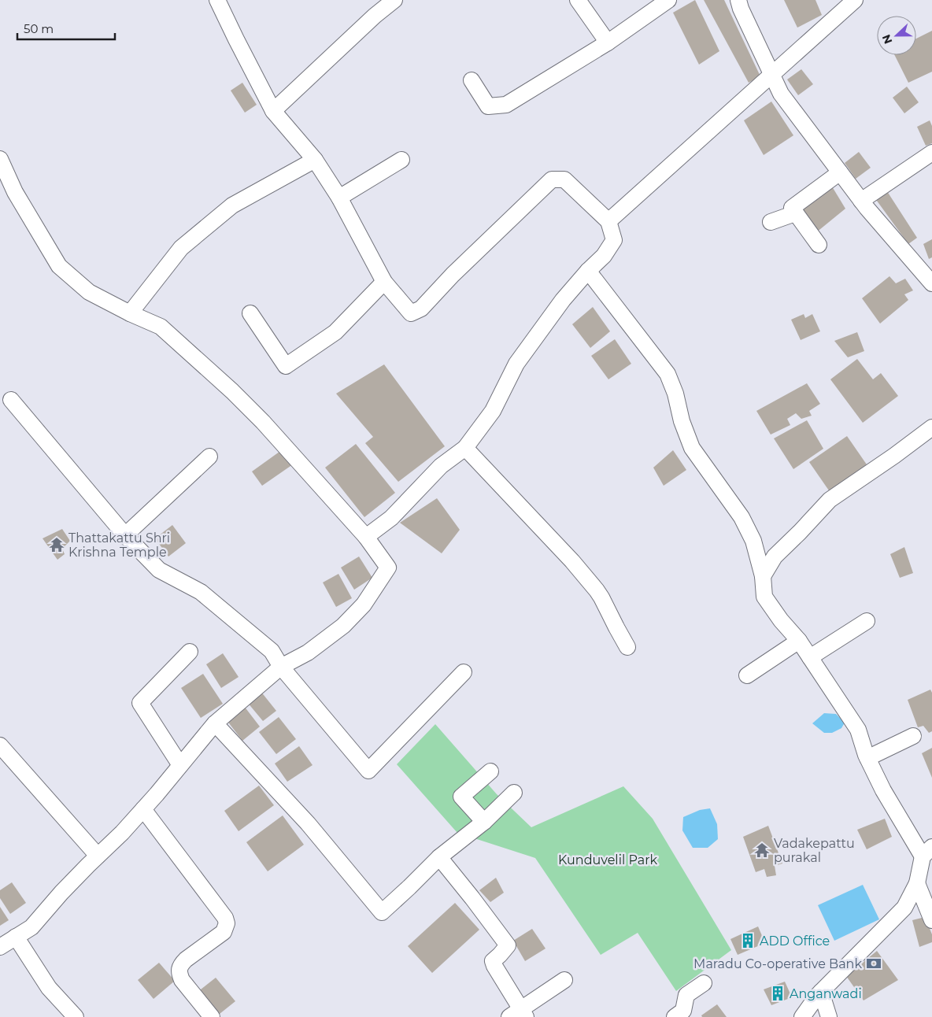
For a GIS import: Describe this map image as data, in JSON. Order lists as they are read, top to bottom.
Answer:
{
  "parks": ["Kunduvelil Park"],
  "places": {
    "temple": ["Thattakattu Shri Krishna Temple", "Vadakepattu purakal"],
    "building": ["ADD Office", "Anganwadi"],
    "bank": ["Maradu Co-operative Bank"]
  },
  "scale_bar": "50 m",
  "north": "left"
}
